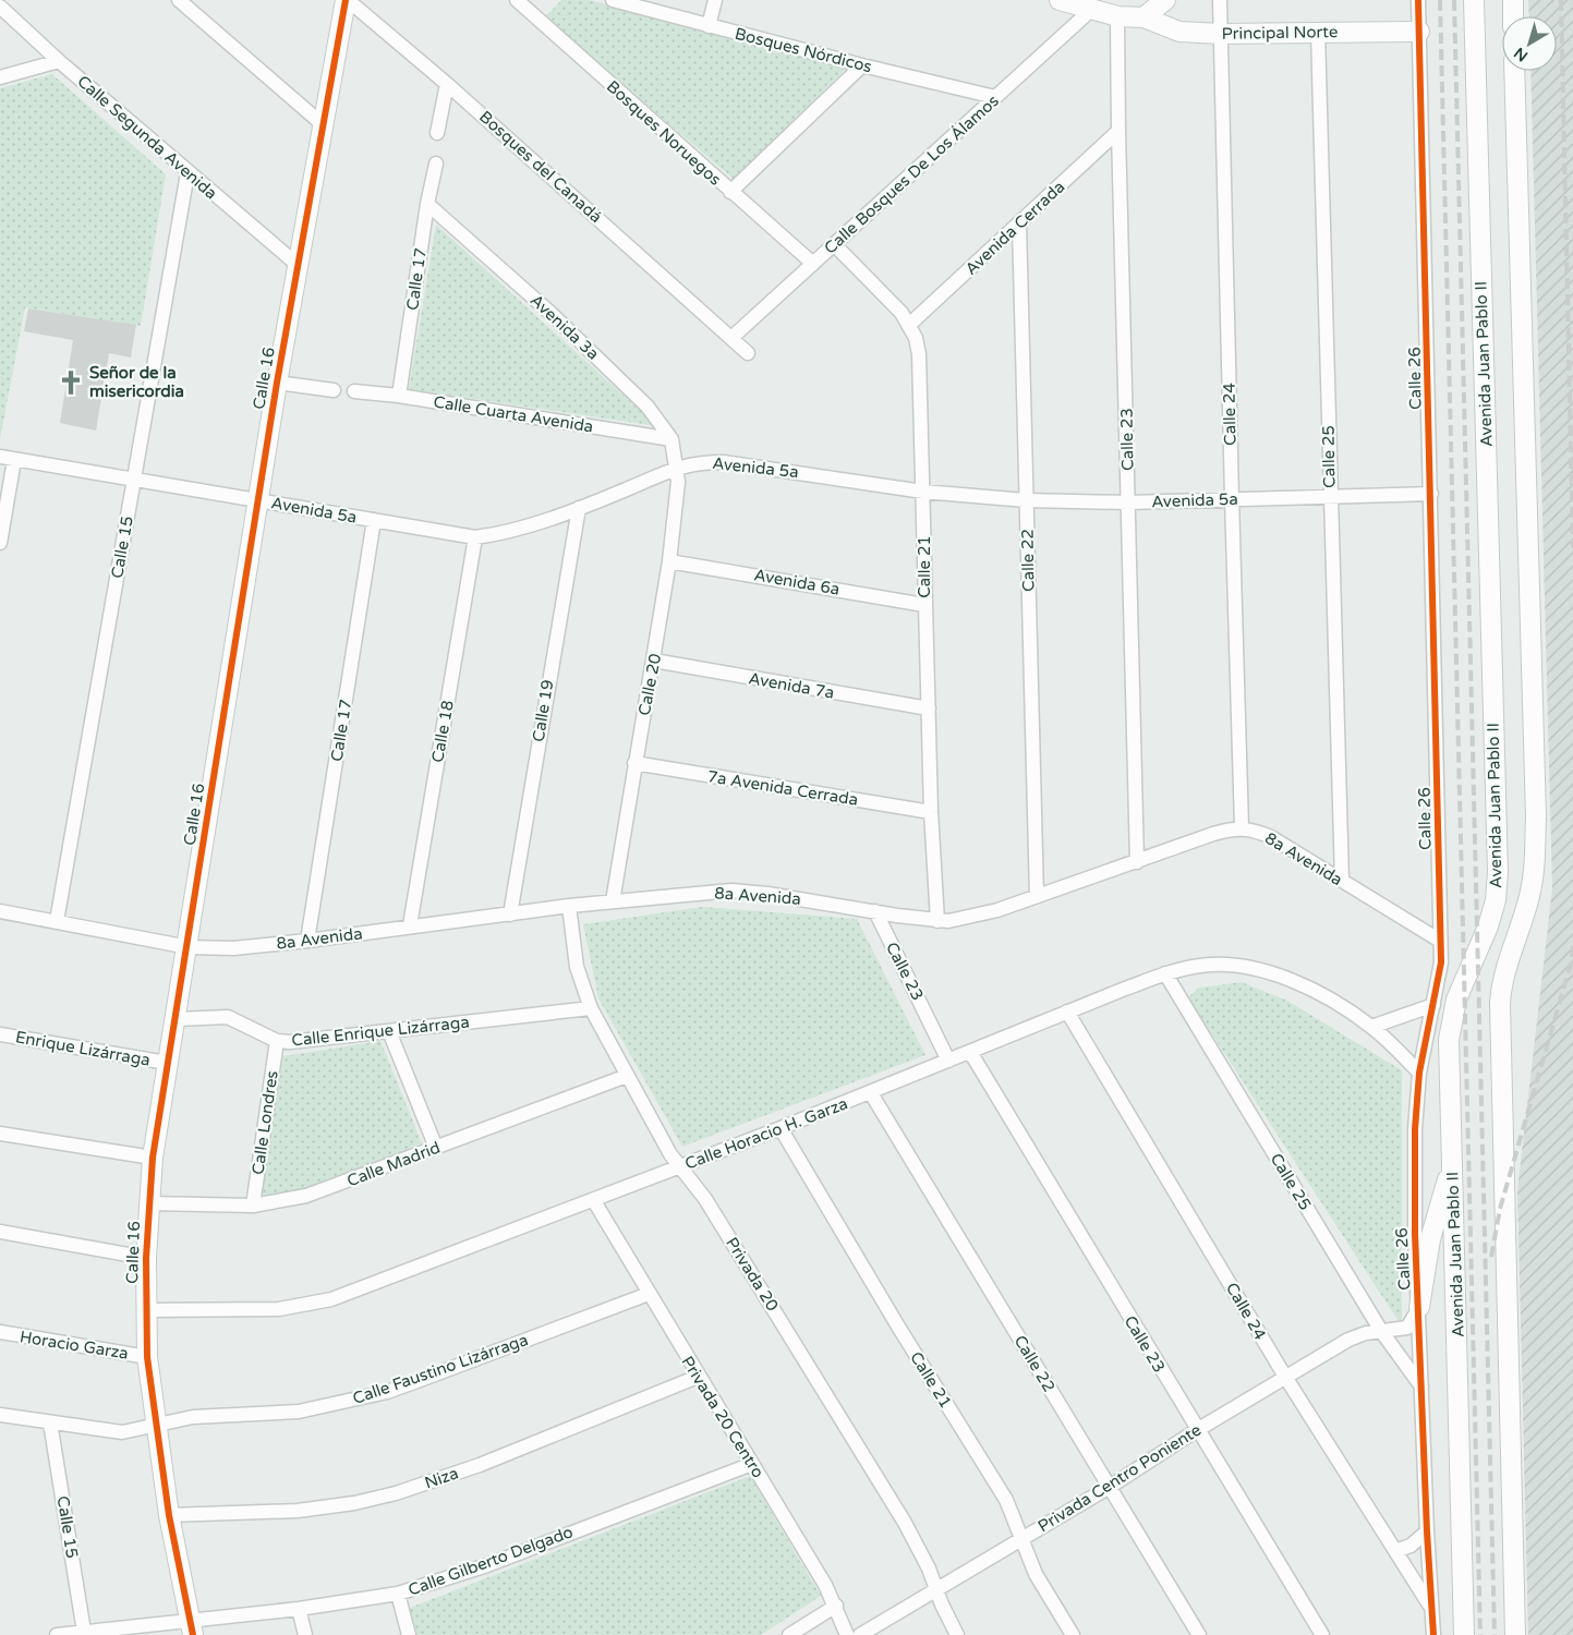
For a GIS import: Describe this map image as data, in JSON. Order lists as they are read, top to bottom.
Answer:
{
  "streets": {
    "main road": ["Principal Norte", "Avenida Juan Pablo II", "Calle 16"],
    "street": [
      "Bosques Nórdicos",
      "Bosques Noruegos",
      "Calle Segunda Avenida",
      "Bosques del Canadá",
      "Calle Bosques De Los Álamos",
      "Avenida Cerrada",
      "Calle 17",
      "Avenida 3a",
      "Calle 26",
      "Calle Cuarta Avenida",
      "Calle 24",
      "Calle 23",
      "Calle 25",
      "Avenida 5a",
      "Calle 15",
      "Calle 22",
      "Calle 21",
      "Avenida 6a",
      "Calle 20",
      "Avenida 7a",
      "Calle 19",
      "Calle 18",
      "7a Avenida Cerrada",
      "8a Avenida",
      "Calle Enrique Lizárraga",
      "Enrique Lizárraga",
      "Calle Londres",
      "Calle Horacio H. Garza",
      "Calle Madrid",
      "Privada 20",
      "Horacio Garza",
      "Calle Faustino Lizárraga",
      "Privada 20 Centro",
      "Niza",
      "Privada Centro Poniente",
      "Calle Gilberto Delgado"
    ]
  },
  "crossings": [
    ["Principal Norte", "Calle Bosques De Los Álamos"],
    ["Principal Norte", "Calle 26"],
    ["Principal Norte", "Calle 24"],
    ["Principal Norte", "Calle 23"],
    ["Principal Norte", "Calle 25"],
    ["Bosques Nórdicos", "Calle Bosques De Los Álamos"],
    ["Bosques Noruegos", "Calle Bosques De Los Álamos"],
    ["Calle Segunda Avenida", "Calle 16"],
    ["Calle Segunda Avenida", "Calle 15"],
    ["Bosques del Canadá", "Calle Bosques De Los Álamos"],
    ["Bosques del Canadá", "Calle 16"],
    ["Calle Bosques De Los Álamos", "Calle 21"],
    ["Avenida Cerrada", "Calle 23"],
    ["Avenida Cerrada", "Calle 22"],
    ["Avenida Cerrada", "Calle 21"],
    ["Calle 17", "Avenida 3a"],
    ["Calle 17", "Calle Cuarta Avenida"],
    ["Calle 17", "Avenida 5a"],
    ["Calle 17", "8a Avenida"],
    ["Avenida 3a", "Calle Cuarta Avenida"],
    ["Avenida 3a", "Avenida 5a"],
    ["Avenida 3a", "Calle 20"],
    ["Calle 16", "Avenida 5a"],
    ["Calle 16", "8a Avenida"],
    ["Calle 16", "Calle Enrique Lizárraga"],
    ["Calle 16", "Enrique Lizárraga"],
    ["Calle 16", "Calle Horacio H. Garza"],
    ["Calle 16", "Calle Madrid"],
    ["Calle 16", "Horacio Garza"],
    ["Calle 16", "Calle Faustino Lizárraga"],
    ["Calle 16", "Niza"],
    ["Calle 16", "Calle Gilberto Delgado"],
    ["Calle 26", "Calle 24"],
    ["Calle 26", "Calle 25"],
    ["Calle 26", "Avenida 5a"],
    ["Calle 26", "8a Avenida"],
    ["Calle 26", "Calle Horacio H. Garza"],
    ["Calle 26", "Privada Centro Poniente"],
    ["Calle 24", "Avenida 5a"],
    ["Calle 24", "8a Avenida"],
    ["Calle 24", "Calle Horacio H. Garza"],
    ["Calle 24", "Privada Centro Poniente"],
    ["Calle 23", "Avenida 5a"],
    ["Calle 23", "8a Avenida"],
    ["Calle 23", "Calle Horacio H. Garza"],
    ["Calle 23", "Privada Centro Poniente"],
    ["Calle 25", "Avenida 5a"],
    ["Calle 25", "8a Avenida"],
    ["Calle 25", "Calle Horacio H. Garza"],
    ["Calle 25", "Privada Centro Poniente"],
    ["Avenida 5a", "Calle 15"],
    ["Avenida 5a", "Calle 22"],
    ["Avenida 5a", "Calle 21"],
    ["Avenida 5a", "Calle 20"],
    ["Avenida 5a", "Calle 19"],
    ["Avenida 5a", "Calle 18"],
    ["Calle 15", "8a Avenida"],
    ["Calle 15", "Calle Faustino Lizárraga"],
    ["Calle 15", "Calle Gilberto Delgado"],
    ["Calle 22", "8a Avenida"],
    ["Calle 22", "Calle Horacio H. Garza"],
    ["Calle 22", "Privada Centro Poniente"],
    ["Calle 21", "Avenida 6a"],
    ["Calle 21", "Avenida 7a"],
    ["Calle 21", "7a Avenida Cerrada"],
    ["Calle 21", "8a Avenida"],
    ["Calle 21", "Calle Horacio H. Garza"],
    ["Calle 21", "Privada Centro Poniente"],
    ["Avenida 6a", "Calle 20"],
    ["Calle 20", "Avenida 7a"],
    ["Calle 20", "7a Avenida Cerrada"],
    ["Calle 20", "8a Avenida"],
    ["Calle 19", "8a Avenida"],
    ["Calle 18", "8a Avenida"],
    ["8a Avenida", "Privada 20"],
    ["Calle Enrique Lizárraga", "Calle Londres"],
    ["Calle Enrique Lizárraga", "Privada 20"],
    ["Calle Londres", "Calle Madrid"],
    ["Calle Horacio H. Garza", "Privada 20"],
    ["Calle Horacio H. Garza", "Privada 20 Centro"],
    ["Calle Madrid", "Privada 20"],
    ["Privada 20", "Privada Centro Poniente"],
    ["Calle Faustino Lizárraga", "Privada 20 Centro"],
    ["Privada 20 Centro", "Niza"],
    ["Privada 20 Centro", "Calle Gilberto Delgado"]
  ],
  "places": {
    "church": ["Señor de la misericordia"]
  },
  "north": "bottom left"
}
